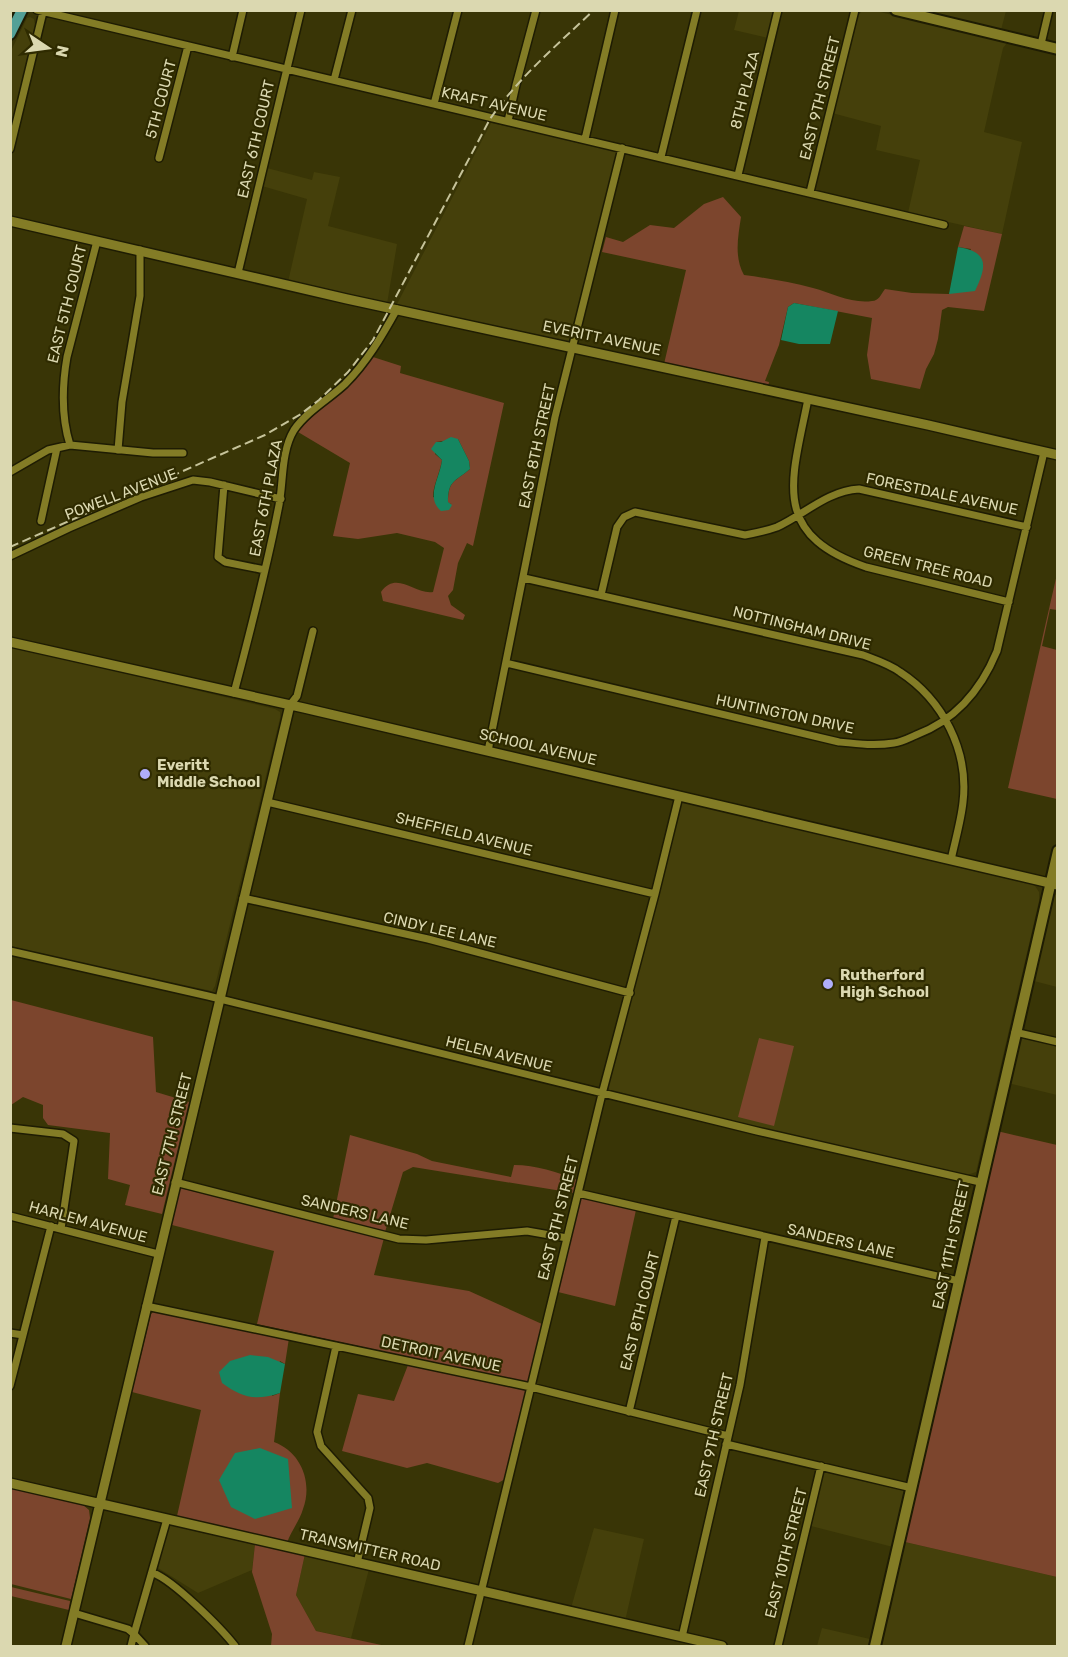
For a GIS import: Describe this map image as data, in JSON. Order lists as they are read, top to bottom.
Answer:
{
  "streets": {
    "main road": ["EAST 11TH STREET"],
    "street": [
      "8TH PLAZA",
      "EAST 9TH STREET",
      "5TH COURT",
      "KRAFT AVENUE",
      "EAST 6TH COURT",
      "EAST 5TH COURT",
      "EVERITT AVENUE",
      "EAST 8TH STREET",
      "POWELL AVENUE",
      "FORESTDALE AVENUE",
      "EAST 6TH PLAZA",
      "GREEN TREE ROAD",
      "NOTTINGHAM DRIVE",
      "HUNTINGTON DRIVE",
      "SCHOOL AVENUE",
      "SHEFFIELD AVENUE",
      "CINDY LEE LANE",
      "HELEN AVENUE",
      "EAST 7TH STREET",
      "SANDERS LANE",
      "HARLEM AVENUE",
      "EAST 8TH COURT",
      "DETROIT AVENUE",
      "TRANSMITTER ROAD",
      "EAST 10TH STREET"
    ]
  },
  "crossings": [
    ["8TH PLAZA", "KRAFT AVENUE"],
    ["EAST 9TH STREET", "KRAFT AVENUE"],
    ["EAST 9TH STREET", "SANDERS LANE"],
    ["EAST 9TH STREET", "DETROIT AVENUE"],
    ["EAST 9TH STREET", "TRANSMITTER ROAD"],
    ["5TH COURT", "KRAFT AVENUE"],
    ["KRAFT AVENUE", "EAST 6TH COURT"],
    ["KRAFT AVENUE", "EAST 8TH STREET"],
    ["EAST 6TH COURT", "EVERITT AVENUE"],
    ["EAST 5TH COURT", "EVERITT AVENUE"],
    ["EVERITT AVENUE", "EAST 8TH STREET"],
    ["EVERITT AVENUE", "EAST 6TH PLAZA"],
    ["EVERITT AVENUE", "GREEN TREE ROAD"],
    ["EVERITT AVENUE", "HUNTINGTON DRIVE"],
    ["EAST 8TH STREET", "NOTTINGHAM DRIVE"],
    ["EAST 8TH STREET", "HUNTINGTON DRIVE"],
    ["EAST 8TH STREET", "SCHOOL AVENUE"],
    ["EAST 8TH STREET", "SHEFFIELD AVENUE"],
    ["EAST 8TH STREET", "CINDY LEE LANE"],
    ["EAST 8TH STREET", "HELEN AVENUE"],
    ["EAST 8TH STREET", "SANDERS LANE"],
    ["EAST 8TH STREET", "DETROIT AVENUE"],
    ["EAST 8TH STREET", "TRANSMITTER ROAD"],
    ["POWELL AVENUE", "EAST 6TH PLAZA"],
    ["FORESTDALE AVENUE", "GREEN TREE ROAD"],
    ["FORESTDALE AVENUE", "NOTTINGHAM DRIVE"],
    ["FORESTDALE AVENUE", "HUNTINGTON DRIVE"],
    ["EAST 6TH PLAZA", "SCHOOL AVENUE"],
    ["GREEN TREE ROAD", "HUNTINGTON DRIVE"],
    ["NOTTINGHAM DRIVE", "HUNTINGTON DRIVE"],
    ["NOTTINGHAM DRIVE", "SCHOOL AVENUE"],
    ["SCHOOL AVENUE", "EAST 7TH STREET"],
    ["SCHOOL AVENUE", "EAST 11TH STREET"],
    ["SHEFFIELD AVENUE", "EAST 7TH STREET"],
    ["CINDY LEE LANE", "EAST 7TH STREET"],
    ["HELEN AVENUE", "EAST 7TH STREET"],
    ["HELEN AVENUE", "EAST 11TH STREET"],
    ["EAST 7TH STREET", "SANDERS LANE"],
    ["EAST 7TH STREET", "HARLEM AVENUE"],
    ["EAST 7TH STREET", "DETROIT AVENUE"],
    ["EAST 7TH STREET", "TRANSMITTER ROAD"],
    ["SANDERS LANE", "EAST 11TH STREET"],
    ["SANDERS LANE", "EAST 8TH COURT"],
    ["EAST 8TH COURT", "DETROIT AVENUE"]
  ],
  "places": ["Everitt Middle School", "Rutherford High School"],
  "north": "right"
}
